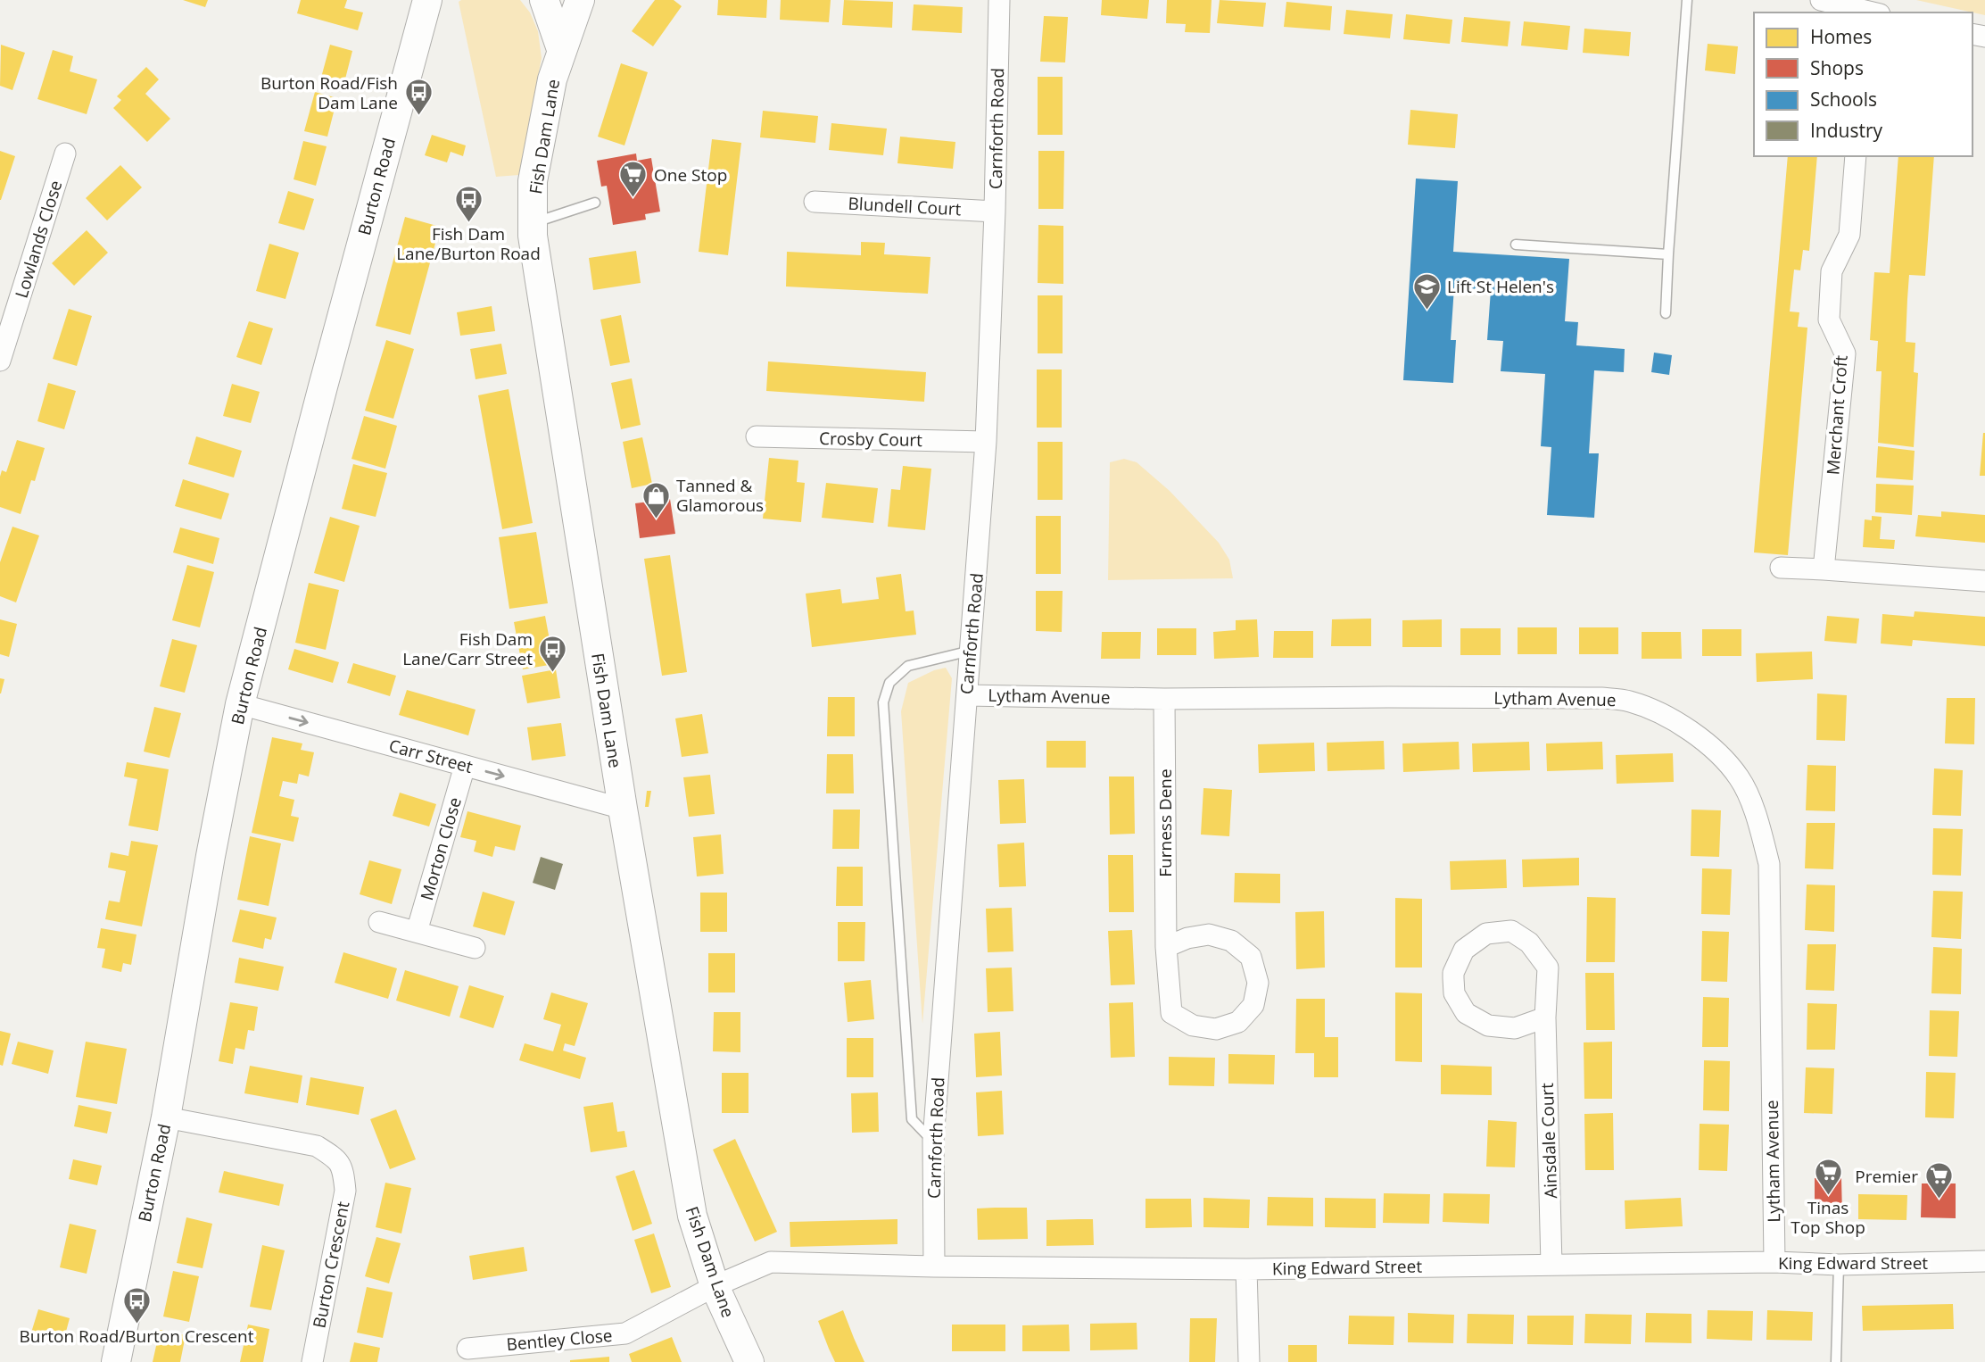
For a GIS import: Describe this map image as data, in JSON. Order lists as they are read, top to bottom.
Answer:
{
  "streets": {
    "street": [
      "Carnforth Road",
      "Fish Dam Lane",
      "Burton Road",
      "Blundell Court",
      "Lowlands Close",
      "Merchant Croft",
      "Crosby Court",
      "Lytham Avenue",
      "Carr Street",
      "Furness Dene",
      "Morton Close",
      "Ainsdale Court",
      "King Edward Street",
      "Burton Crescent",
      "Bentley Close"
    ]
  },
  "crossings": [
    ["Carnforth Road", "Blundell Court"],
    ["Carnforth Road", "Crosby Court"],
    ["Carnforth Road", "Lytham Avenue"],
    ["Carnforth Road", "King Edward Street"],
    ["Fish Dam Lane", "Carr Street"],
    ["Fish Dam Lane", "King Edward Street"],
    ["Fish Dam Lane", "Bentley Close"],
    ["Burton Road", "Carr Street"],
    ["Burton Road", "Burton Crescent"],
    ["Lytham Avenue", "Furness Dene"],
    ["Lytham Avenue", "King Edward Street"],
    ["Carr Street", "Morton Close"],
    ["Ainsdale Court", "King Edward Street"],
    ["King Edward Street", "Bentley Close"]
  ],
  "one_way": ["Carr Street"],
  "places": {
    "bus stop": [
      "Burton Road/Fish Dam Lane",
      "Fish Dam Lane/Burton Road",
      "Fish Dam Lane/Carr Street",
      "Burton Road/Burton Crescent"
    ],
    "supermarket": ["One Stop", "Tinas Top Shop", "Premier"],
    "school or university": ["Lift St Helen's"],
    "shop": ["Tanned & Glamorous"]
  },
  "legend": [
    "Homes",
    "Shops",
    "Schools",
    "Industry"
  ]
}
